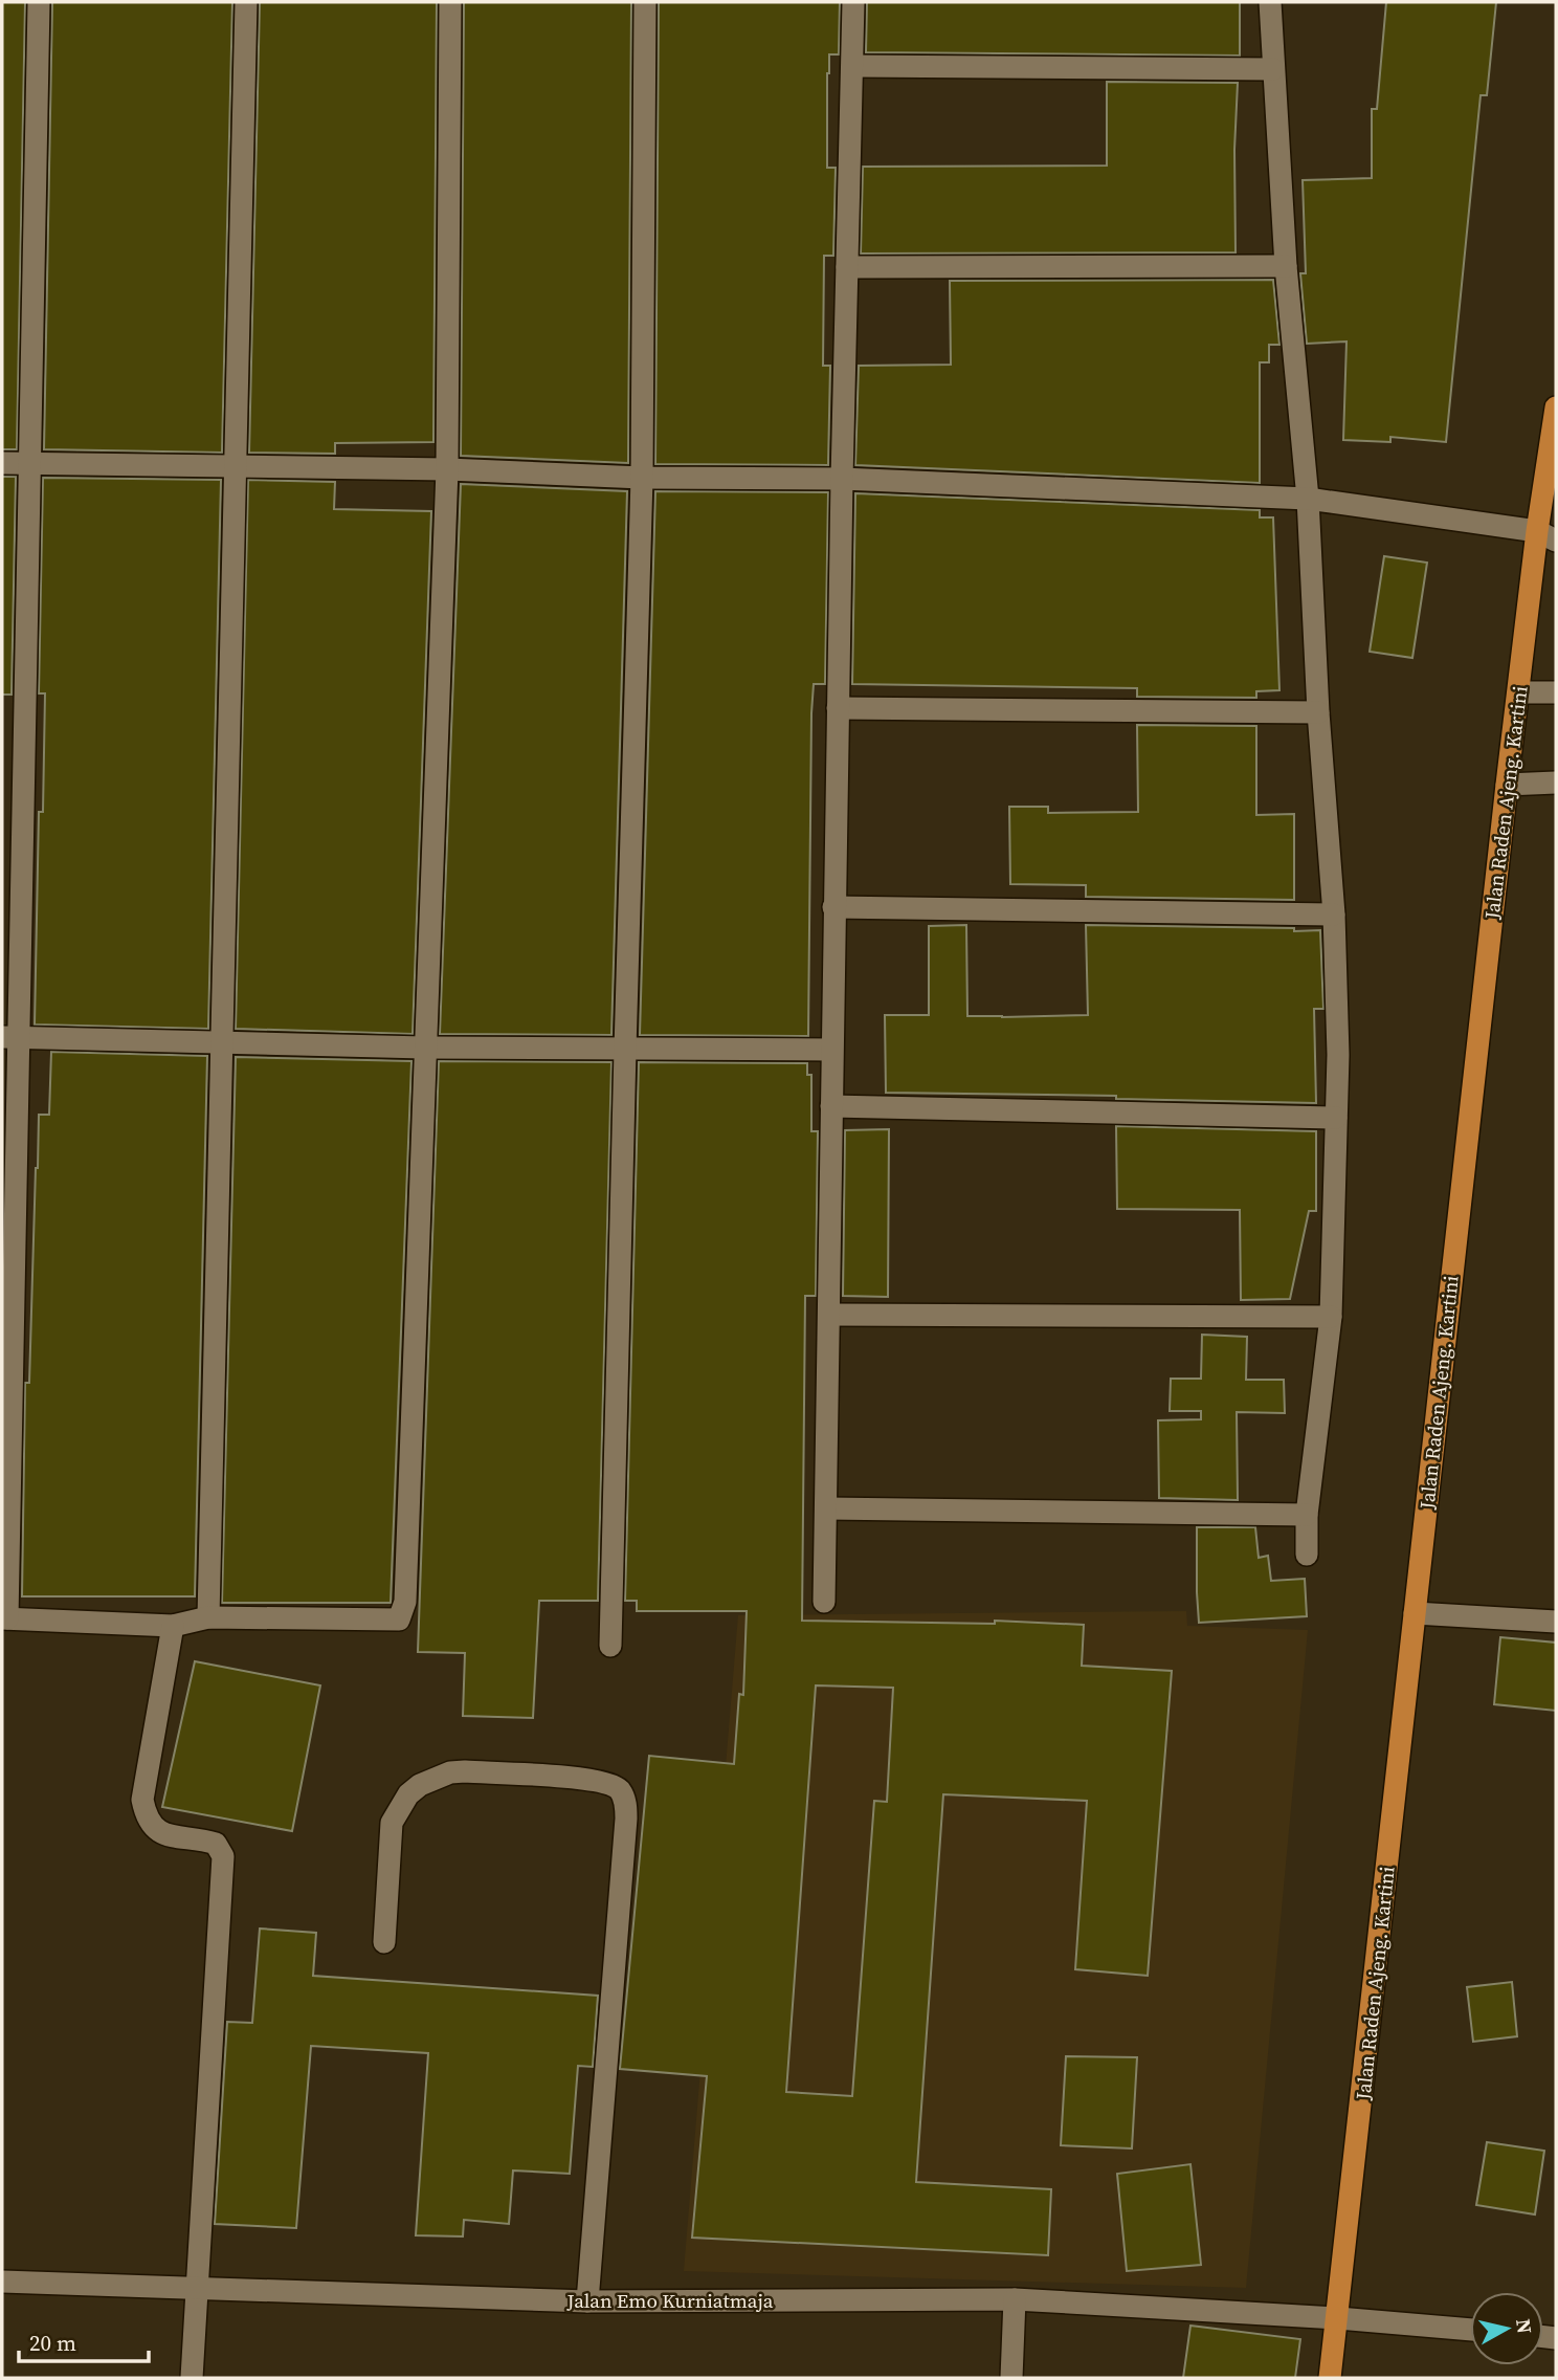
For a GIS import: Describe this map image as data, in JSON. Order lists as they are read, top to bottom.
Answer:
{
  "streets": {
    "main road": ["Jalan Raden Ajeng. Kartini"],
    "street": ["Jalan Emo Kurniatmaja"]
  },
  "crossings": [
    ["Jalan Raden Ajeng. Kartini", "Jalan Emo Kurniatmaja"]
  ],
  "scale_bar": "20 m",
  "north": "right"
}
